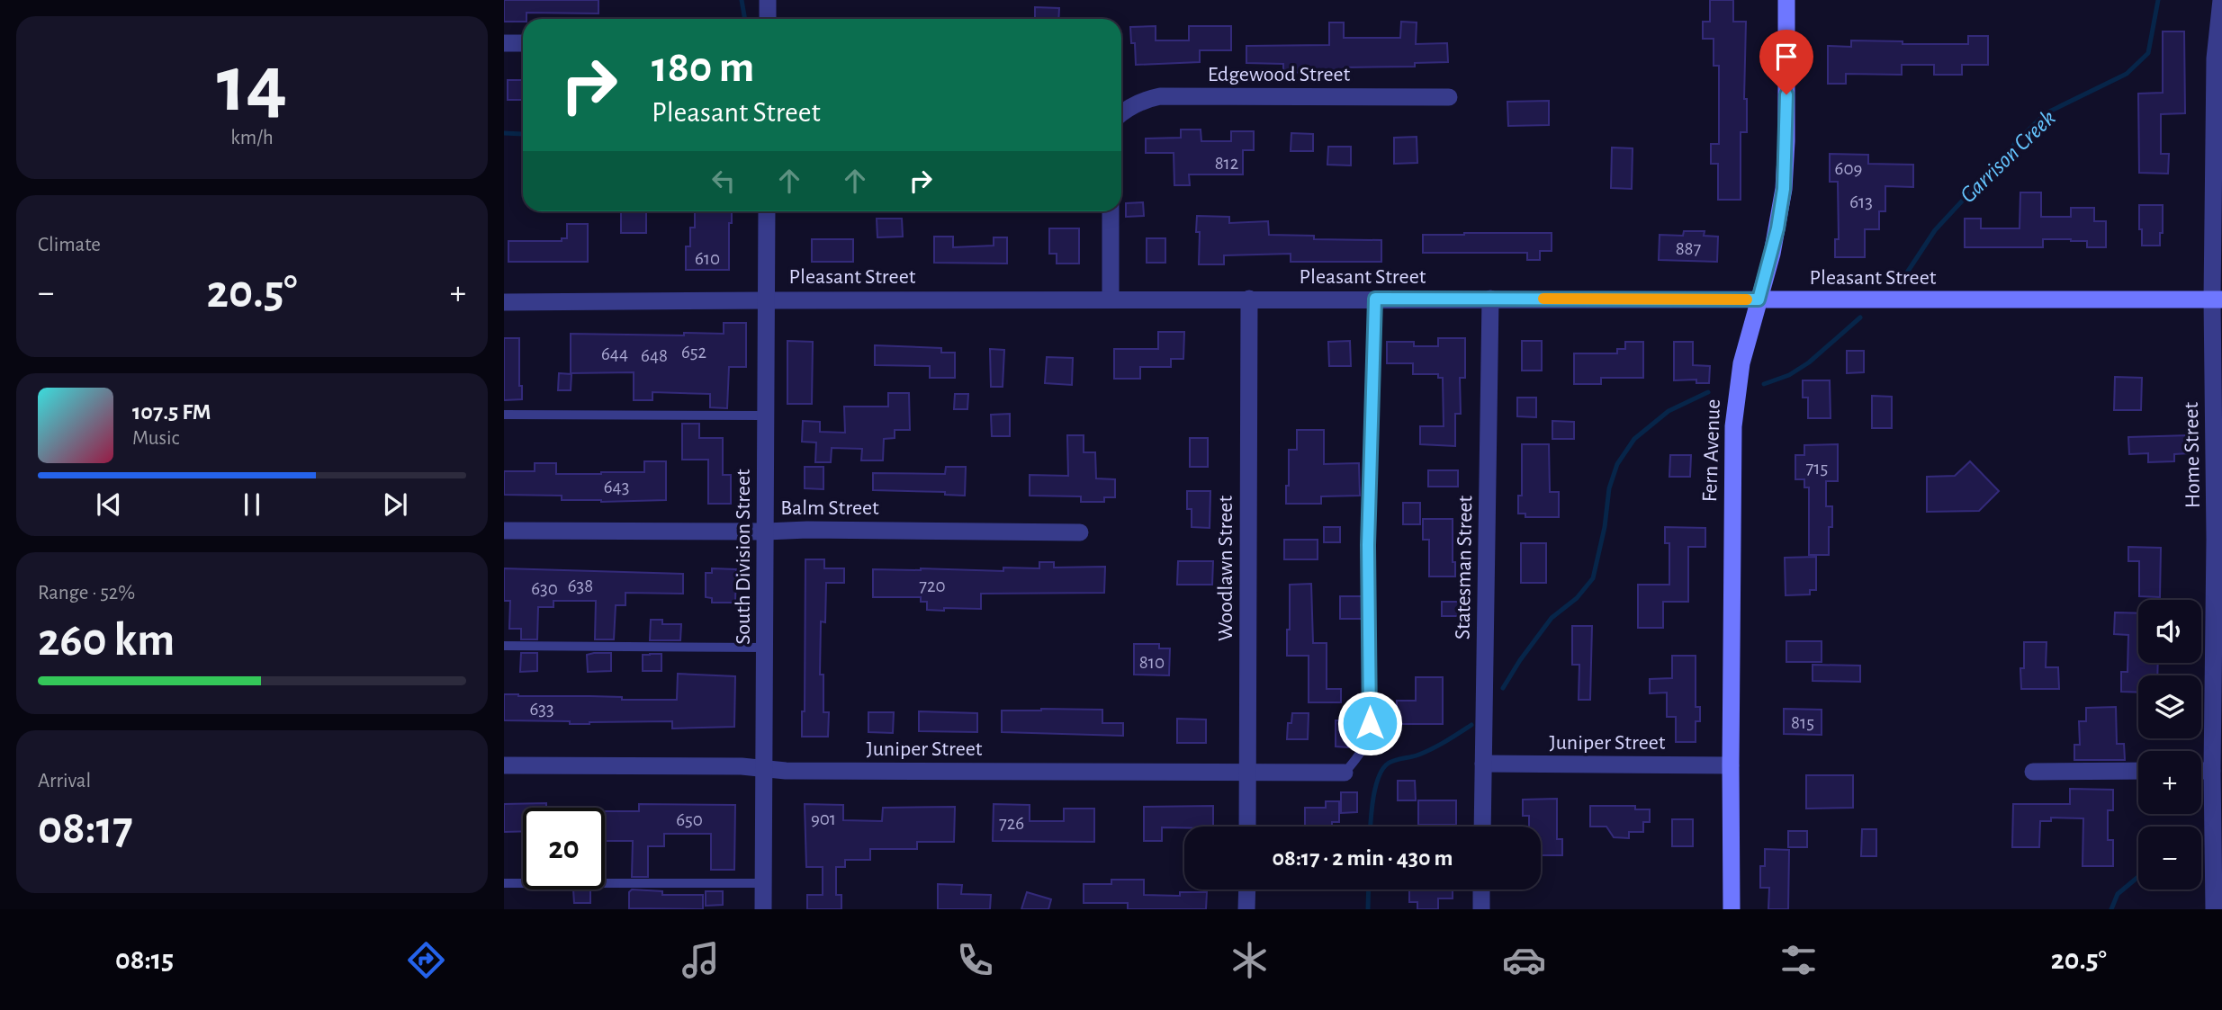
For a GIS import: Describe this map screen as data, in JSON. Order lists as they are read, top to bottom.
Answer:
{
  "streets": {
    "main road": ["Pleasant Street", "Fern Avenue"],
    "street": [
      "Edgewood Street",
      "Home Street",
      "Balm Street",
      "South Division Street",
      "Statesman Street",
      "Woodlawn Street",
      "Juniper Street"
    ]
  },
  "crossings": [
    ["Pleasant Street", "Fern Avenue"],
    ["Pleasant Street", "Home Street"],
    ["Pleasant Street", "South Division Street"],
    ["Pleasant Street", "Statesman Street"],
    ["Pleasant Street", "Woodlawn Street"],
    ["Fern Avenue", "Juniper Street"],
    ["Balm Street", "South Division Street"],
    ["South Division Street", "Juniper Street"],
    ["Statesman Street", "Juniper Street"],
    ["Woodlawn Street", "Juniper Street"]
  ],
  "water": ["Garrison Creek"],
  "house_numbers": [
    "812",
    "609",
    "613",
    "887",
    "610",
    "652",
    "644",
    "648",
    "715",
    "643",
    "638",
    "720",
    "630",
    "810",
    "633",
    "815",
    "901",
    "650",
    "726"
  ],
  "page": {
    "tile": [
      ["14", "km/h"],
      "Climate",
      ["Range · 52%", "260 km"],
      ["Arrival", "08:17"]
    ],
    "turn": ["180 m", "Pleasant Street"],
    "heat": ["−", "20.5°", "+"],
    "song": ["107.5 FM", "Music"],
    "map_buttons": ["+", "−"],
    "limit": "20",
    "trip": "08:17 · 2 min · 430 m",
    "tabs": ["08:15", "20.5°"]
  }
}
